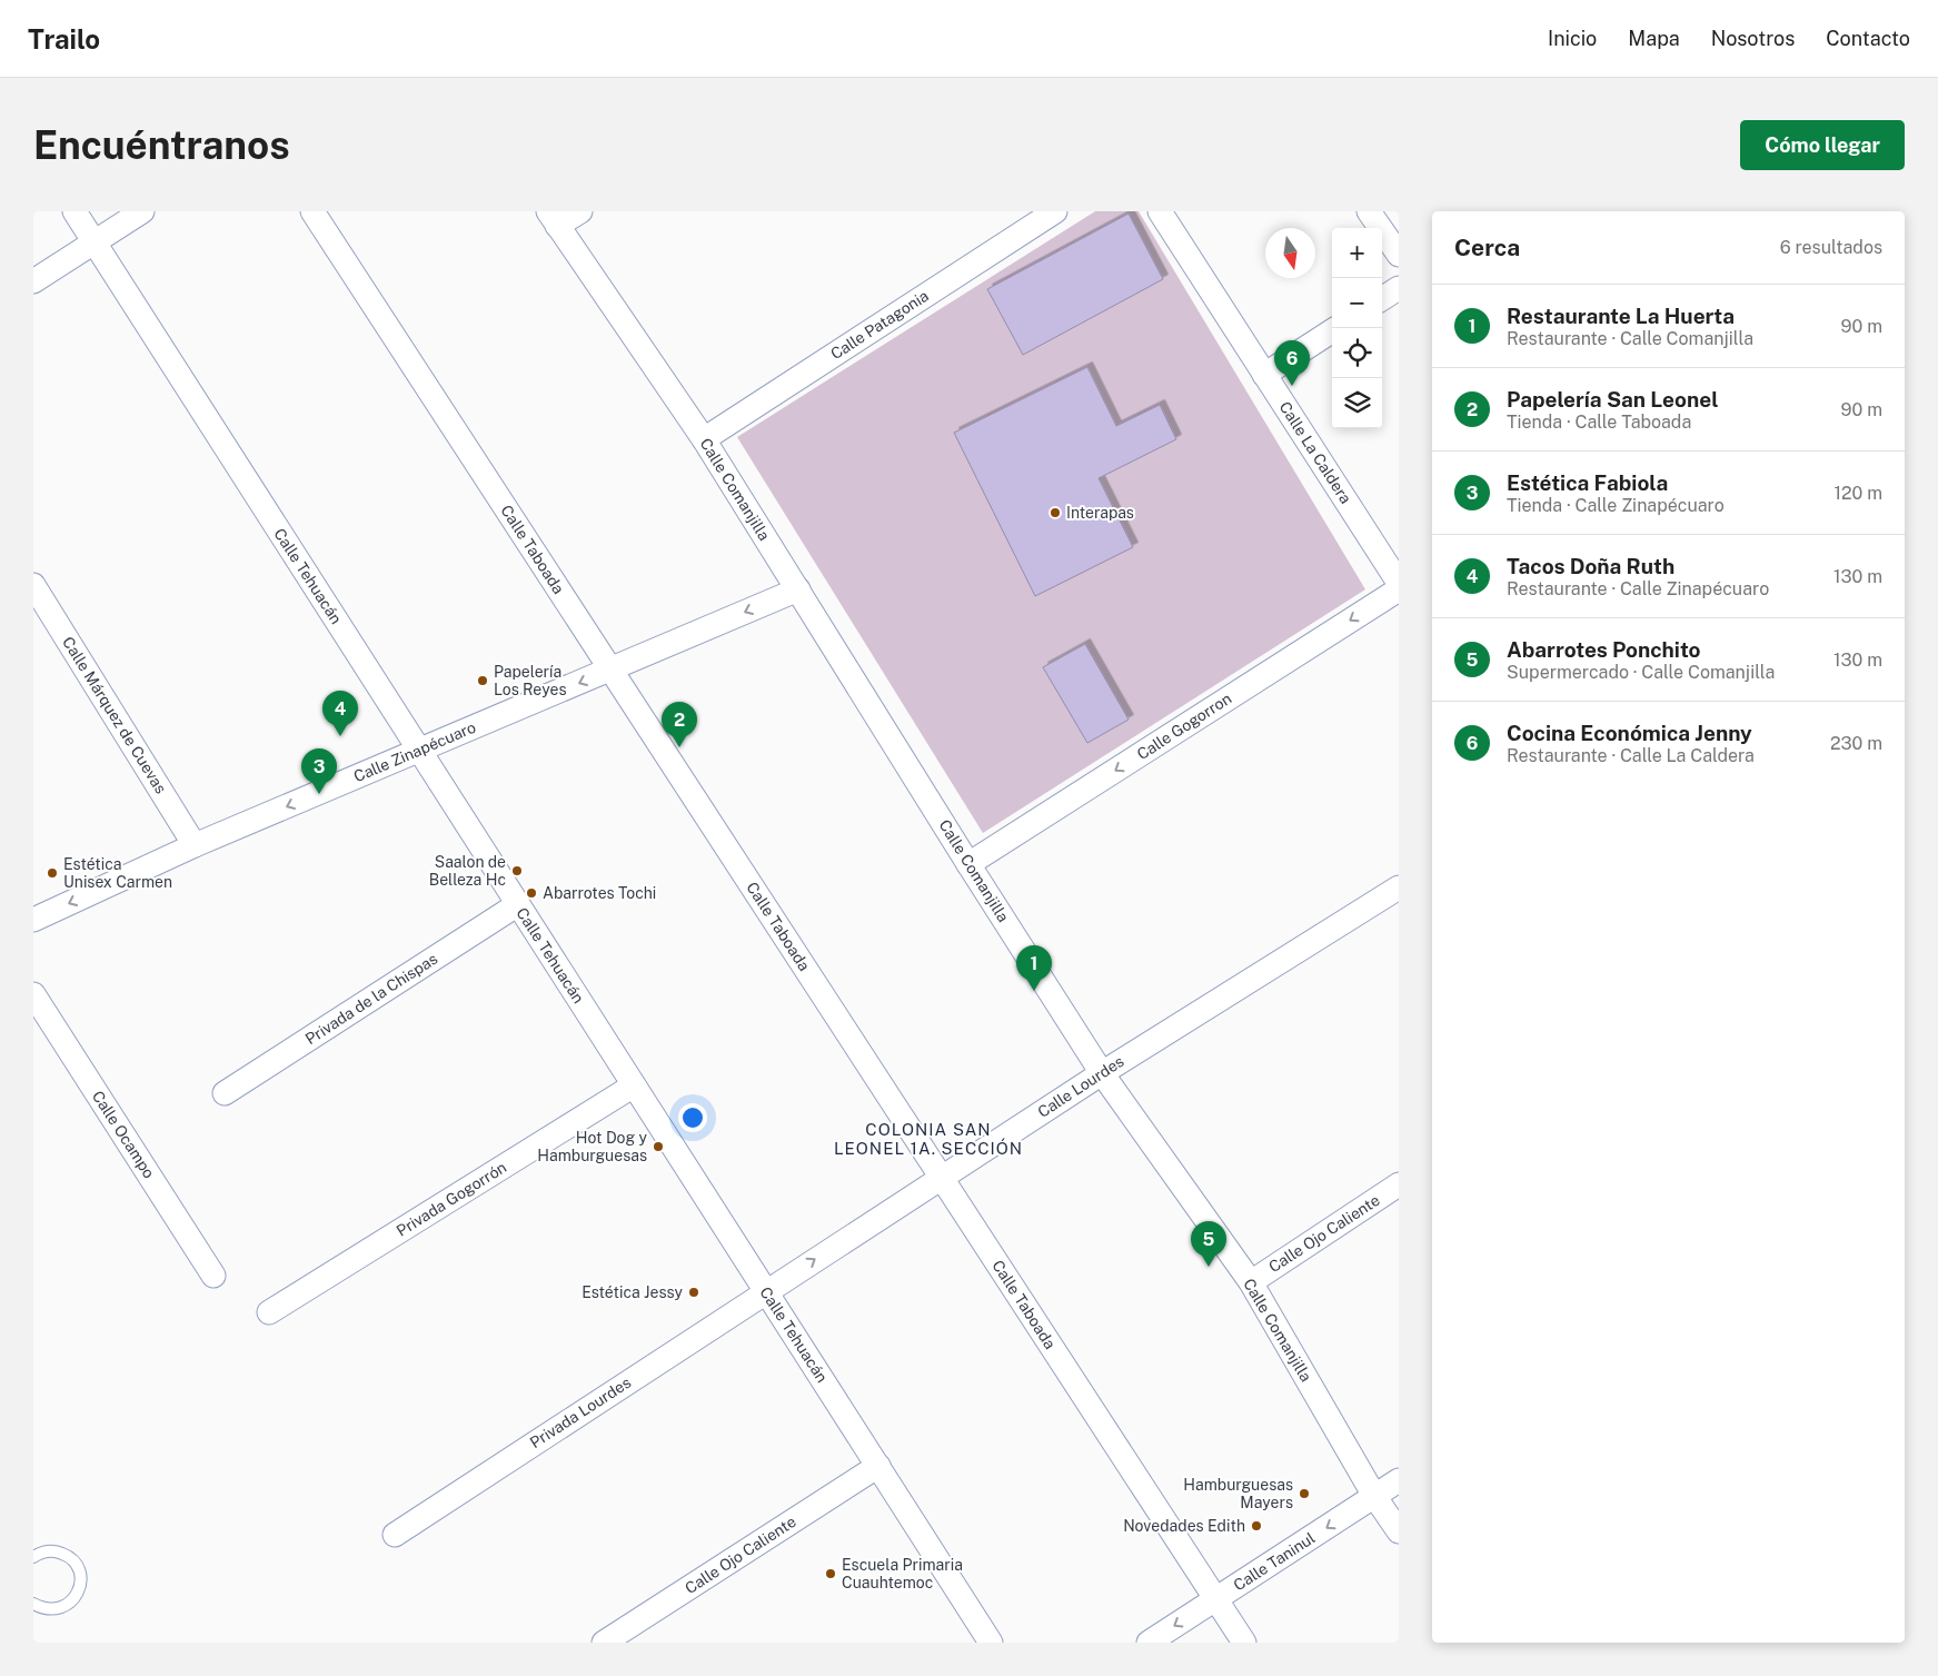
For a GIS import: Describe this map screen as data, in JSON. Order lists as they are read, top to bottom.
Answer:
{
  "streets": {
    "street": [
      "Calle Patagonia",
      "Calle La Caldera",
      "Calle Comanjilla",
      "Calle Taboada",
      "Calle Tehuacán",
      "Calle Márquez de Cuevas",
      "Calle Gogorron",
      "Calle Zinapécuaro",
      "Privada de la Chispas",
      "Calle Lourdes",
      "Calle Ocampo",
      "Privada Gogorrón",
      "Calle Ojo Caliente",
      "Privada Lourdes",
      "Calle Taninul"
    ]
  },
  "crossings": [
    ["Calle Patagonia", "Calle Comanjilla"],
    ["Calle Comanjilla", "Calle Gogorron"],
    ["Calle Comanjilla", "Calle Zinapécuaro"],
    ["Calle Comanjilla", "Calle Lourdes"],
    ["Calle Comanjilla", "Calle Ojo Caliente"],
    ["Calle Comanjilla", "Calle Taninul"],
    ["Calle Taboada", "Calle Zinapécuaro"],
    ["Calle Taboada", "Calle Lourdes"],
    ["Calle Taboada", "Calle Taninul"],
    ["Calle Tehuacán", "Calle Zinapécuaro"],
    ["Calle Tehuacán", "Privada de la Chispas"],
    ["Calle Tehuacán", "Calle Lourdes"],
    ["Calle Tehuacán", "Privada Gogorrón"],
    ["Calle Tehuacán", "Calle Ojo Caliente"],
    ["Calle Tehuacán", "Privada Lourdes"],
    ["Calle Márquez de Cuevas", "Calle Zinapécuaro"],
    ["Calle Lourdes", "Privada Lourdes"]
  ],
  "one_way": ["Calle Gogorron", "Calle Zinapécuaro", "Calle Taninul"],
  "districts": ["COLONIA SAN LEONEL 1A. SECCIÓN"],
  "places": [
    "Interapas",
    "Papelería Los Reyes",
    "Saalon de Belleza Hc",
    "Estética Unisex Carmen",
    "Abarrotes Tochi",
    "Hot Dog y Hamburguesas",
    "Estética Jessy",
    "Hamburguesas Mayers",
    "Novedades Edith",
    "Escuela Primaria Cuauhtemoc"
  ],
  "north": "bottom",
  "page": {
    "header": "Trailo",
    "nav": [
      "Inicio",
      "Mapa",
      "Nosotros",
      "Contacto"
    ],
    "buttons": "Cómo llegar",
    "title": "Encuéntranos",
    "heading": ["Cerca", "6 resultados"],
    "map_buttons": ["+", "−"],
    "list": [
      {
        "mark": "1",
        "name": "Restaurante La Huerta",
        "note": "Restaurante · Calle Comanjilla",
        "value": "90 m"
      },
      {
        "mark": "2",
        "name": "Papelería San Leonel",
        "note": "Tienda · Calle Taboada",
        "value": "90 m"
      },
      {
        "mark": "3",
        "name": "Estética Fabiola",
        "note": "Tienda · Calle Zinapécuaro",
        "value": "120 m"
      },
      {
        "mark": "4",
        "name": "Tacos Doña Ruth",
        "note": "Restaurante · Calle Zinapécuaro",
        "value": "130 m"
      },
      {
        "mark": "5",
        "name": "Abarrotes Ponchito",
        "note": "Supermercado · Calle Comanjilla",
        "value": "130 m"
      },
      {
        "mark": "6",
        "name": "Cocina Económica Jenny",
        "note": "Restaurante · Calle La Caldera",
        "value": "230 m"
      }
    ],
    "pins": [
      "6",
      "4",
      "2",
      "3",
      "1",
      "5"
    ]
  }
}
